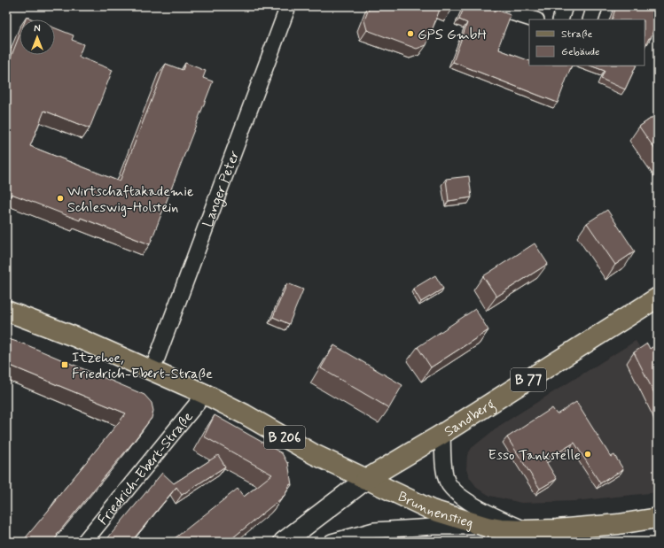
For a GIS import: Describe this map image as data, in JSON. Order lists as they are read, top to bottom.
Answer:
{
  "streets": {
    "main road": [
      "B 77",
      "Sandberg",
      "B 206",
      "Brunnenstieg"
    ],
    "street": ["Langer Peter", "Friedrich-Ebert-Straße"]
  },
  "crossings": [
    ["Langer Peter", "B 206"],
    ["Sandberg", "B 206"],
    ["Sandberg", "Brunnenstieg"],
    ["B 206", "Friedrich-Ebert-Straße"],
    ["B 206", "Brunnenstieg"]
  ],
  "places": {
    "other": ["GPS GmbH", "Wirtschaftakademie Schleswig-Holstein", "Esso Tankstelle"],
    "transit": ["Itzehoe, Friedrich-Ebert-Straße"]
  },
  "legend": ["Straße", "Gebäude"],
  "north": "top"
}
